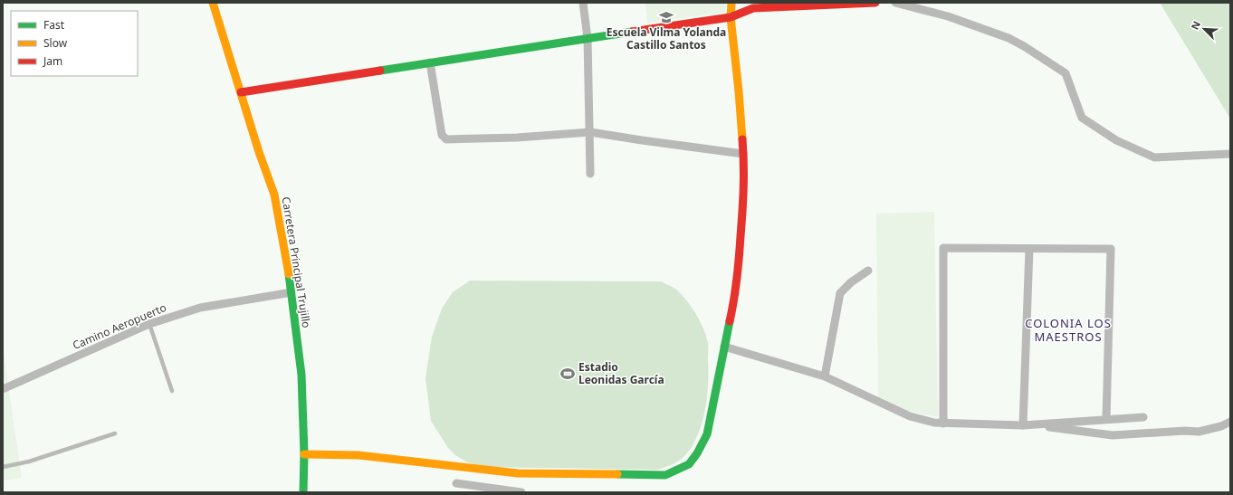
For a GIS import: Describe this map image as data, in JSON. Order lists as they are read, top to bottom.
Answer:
{
  "streets": {
    "street": ["Carretera Principal Trujillo", "Camino Aeropuerto"]
  },
  "crossings": [
    ["Carretera Principal Trujillo", "Camino Aeropuerto"]
  ],
  "districts": ["COLONIA LOS MAESTROS"],
  "places": {
    "school or university": ["Escuela Vilma Yolanda Castillo Santos"],
    "sports": ["Estadio Leonidas García"]
  },
  "legend": ["Fast", "Slow", "Jam"],
  "north": "top left"
}
